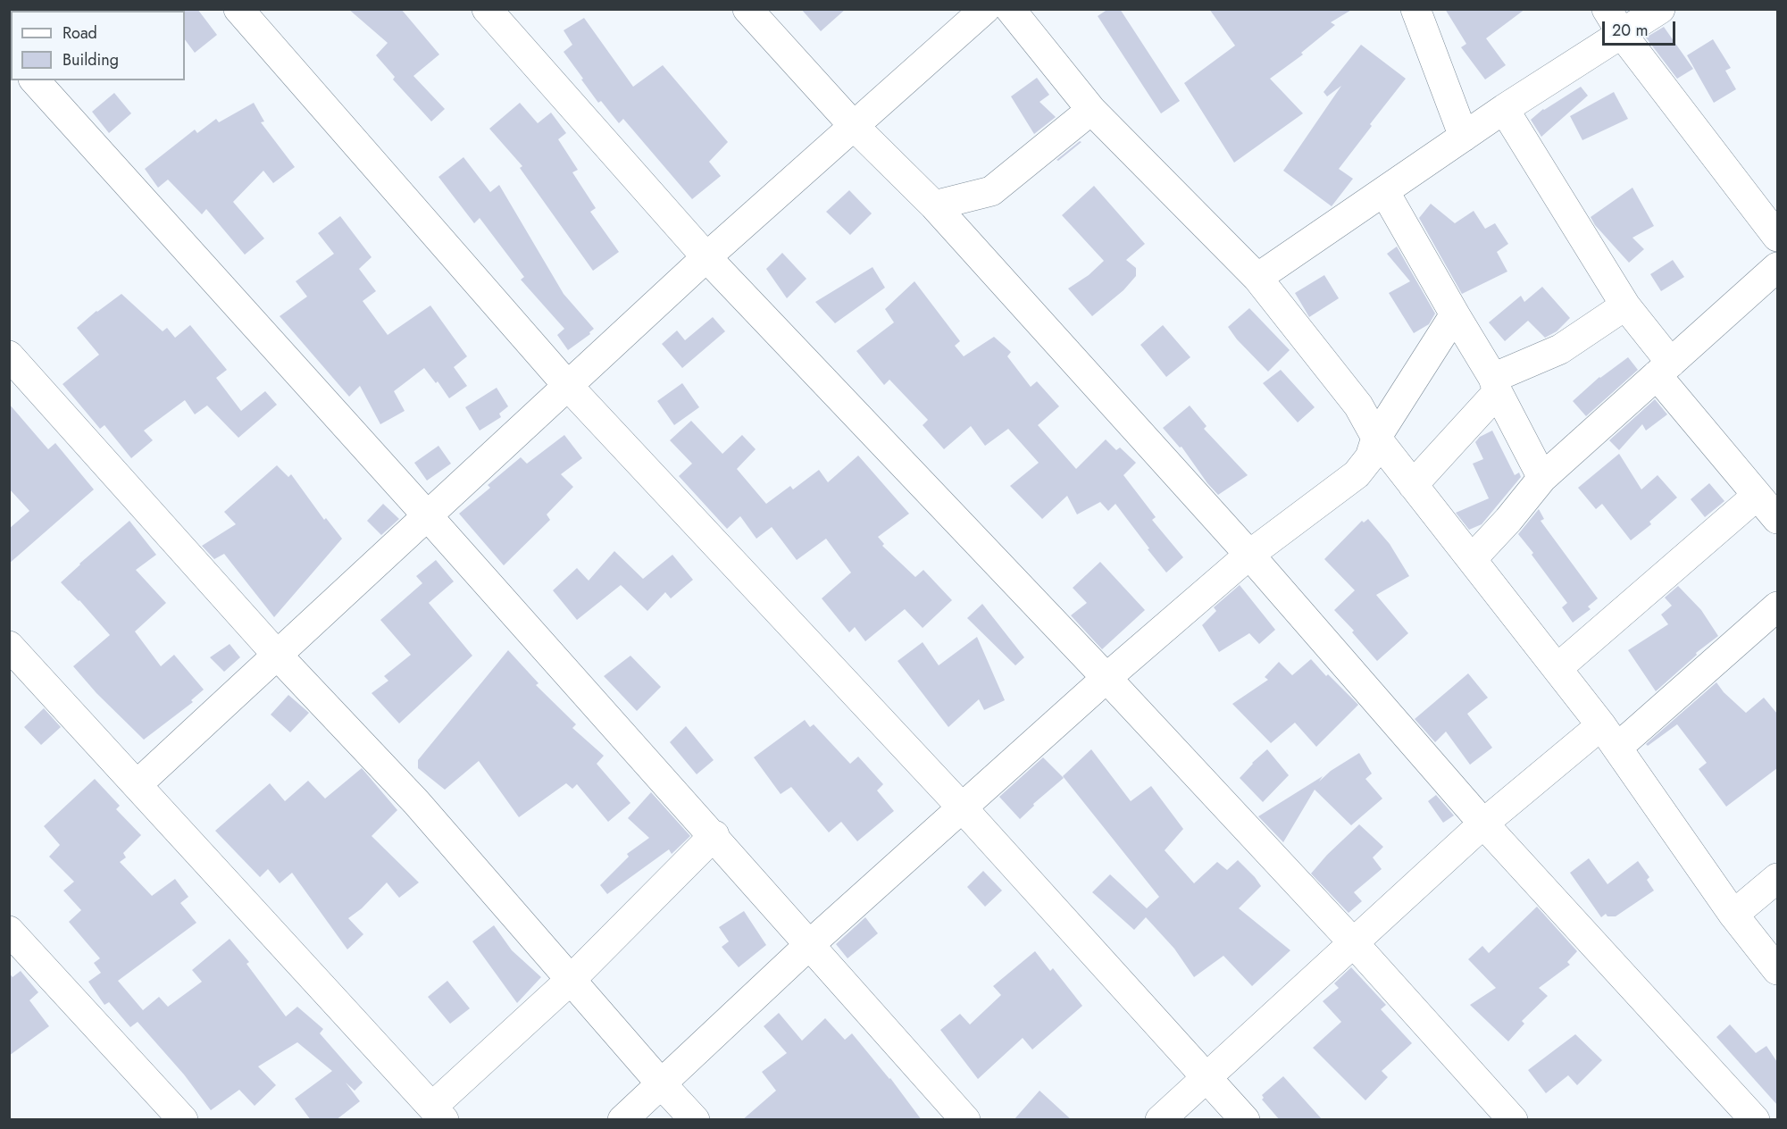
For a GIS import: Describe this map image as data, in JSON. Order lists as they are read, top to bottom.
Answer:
{
  "legend": ["Road", "Building"],
  "scale_bar": "20 m"
}
